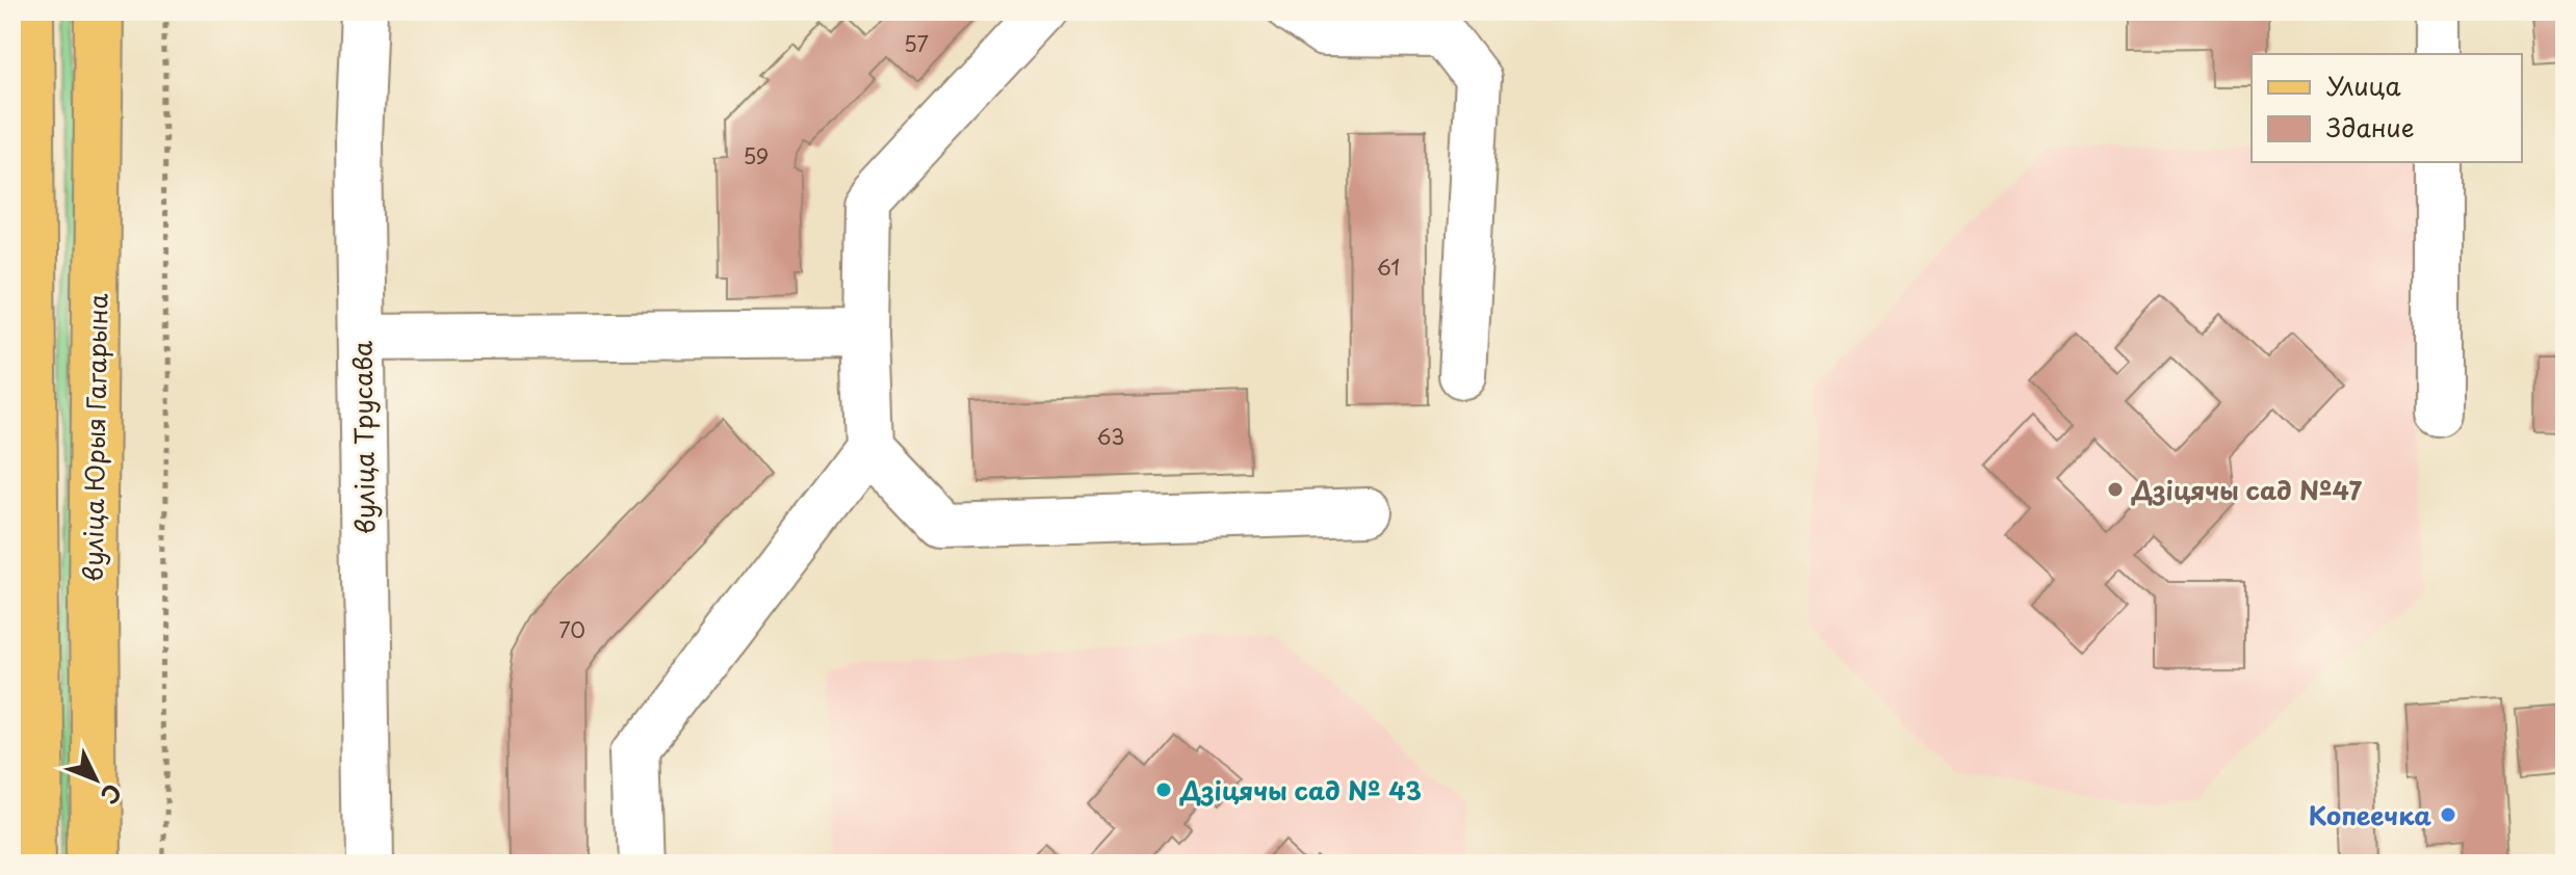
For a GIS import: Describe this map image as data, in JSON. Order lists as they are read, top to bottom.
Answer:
{
  "streets": {
    "main road": ["вуліца Юрыя Гагарына"],
    "street": ["вуліца Трусава"]
  },
  "places": ["Дзіцячы сад №47", "Дзіцячы сад № 43", "Копеечка"],
  "house_numbers": [
    "57",
    "59",
    "61",
    "63",
    "70"
  ],
  "legend": ["Улица", "Здание"],
  "north": "bottom right"
}
